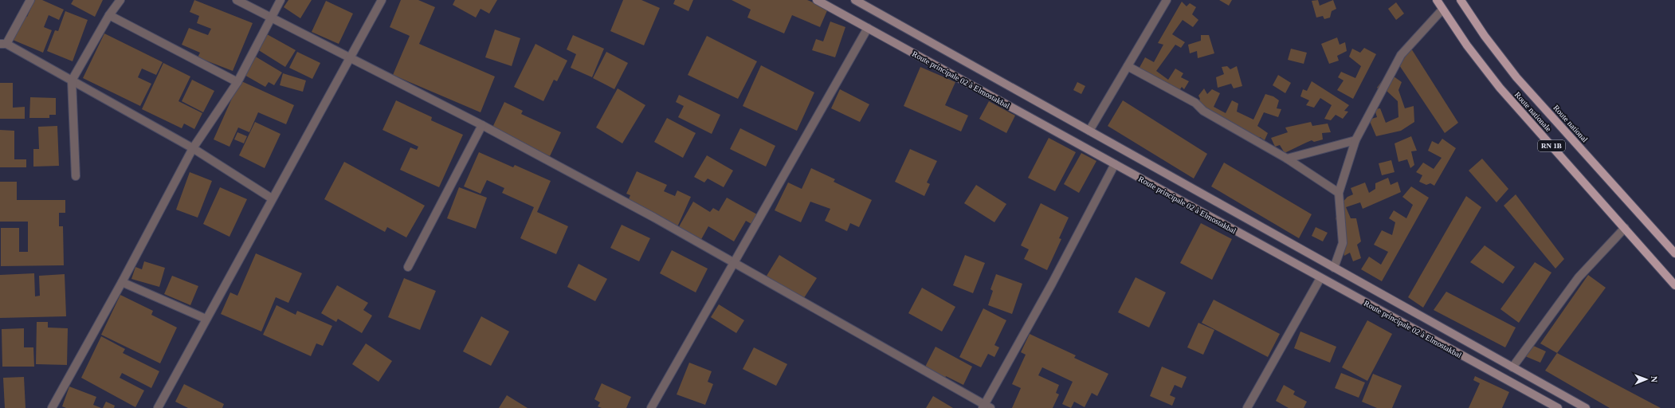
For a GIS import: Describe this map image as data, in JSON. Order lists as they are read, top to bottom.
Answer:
{
  "streets": {
    "main road": [
      "Route principale 02 à Elmostakbal",
      "Route nationale",
      "Route national",
      "RN 1B"
    ]
  },
  "north": "right"
}
